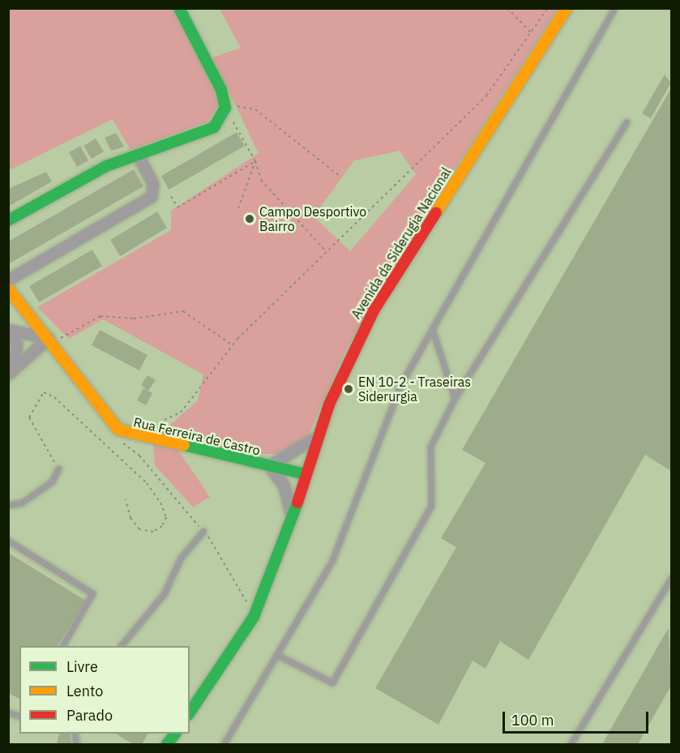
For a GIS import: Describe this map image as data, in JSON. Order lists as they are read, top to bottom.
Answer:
{
  "streets": {
    "main road": ["Avenida da Siderugia Nacional", "Rua Ferreira de Castro"]
  },
  "crossings": [
    ["Avenida da Siderugia Nacional", "Rua Ferreira de Castro"]
  ],
  "places": ["Campo Desportivo Bairro", "EN 10-2 - Traseiras Siderurgia"],
  "legend": ["Livre", "Lento", "Parado"],
  "scale_bar": "100 m"
}
